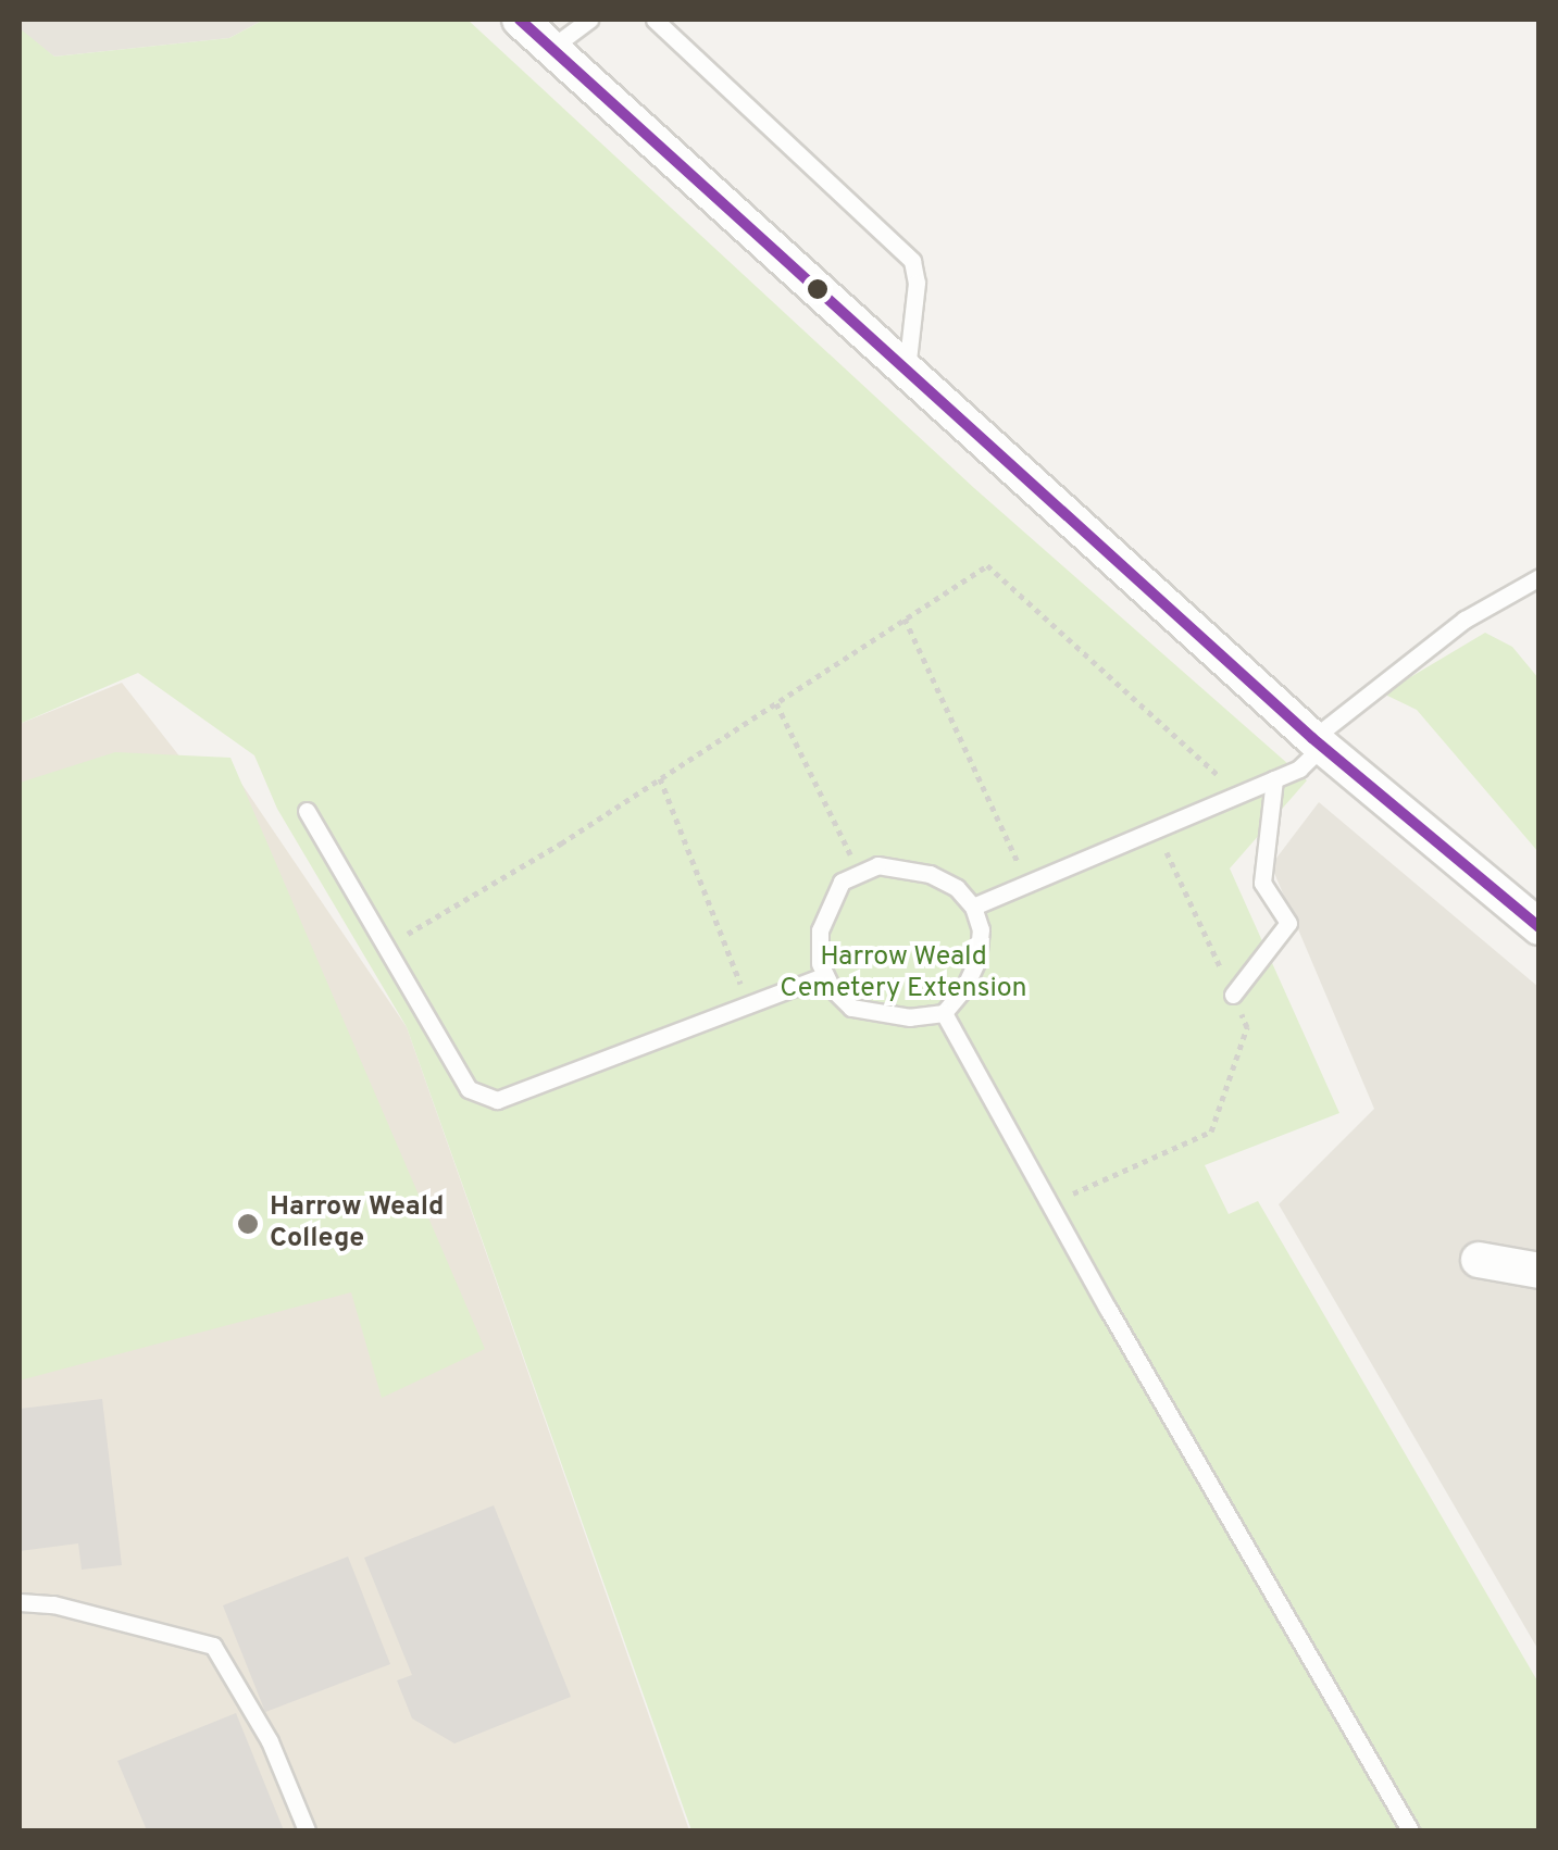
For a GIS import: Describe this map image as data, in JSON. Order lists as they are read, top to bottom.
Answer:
{
  "parks": ["Harrow Weald Cemetery Extension"],
  "places": ["Harrow Weald College"]
}
